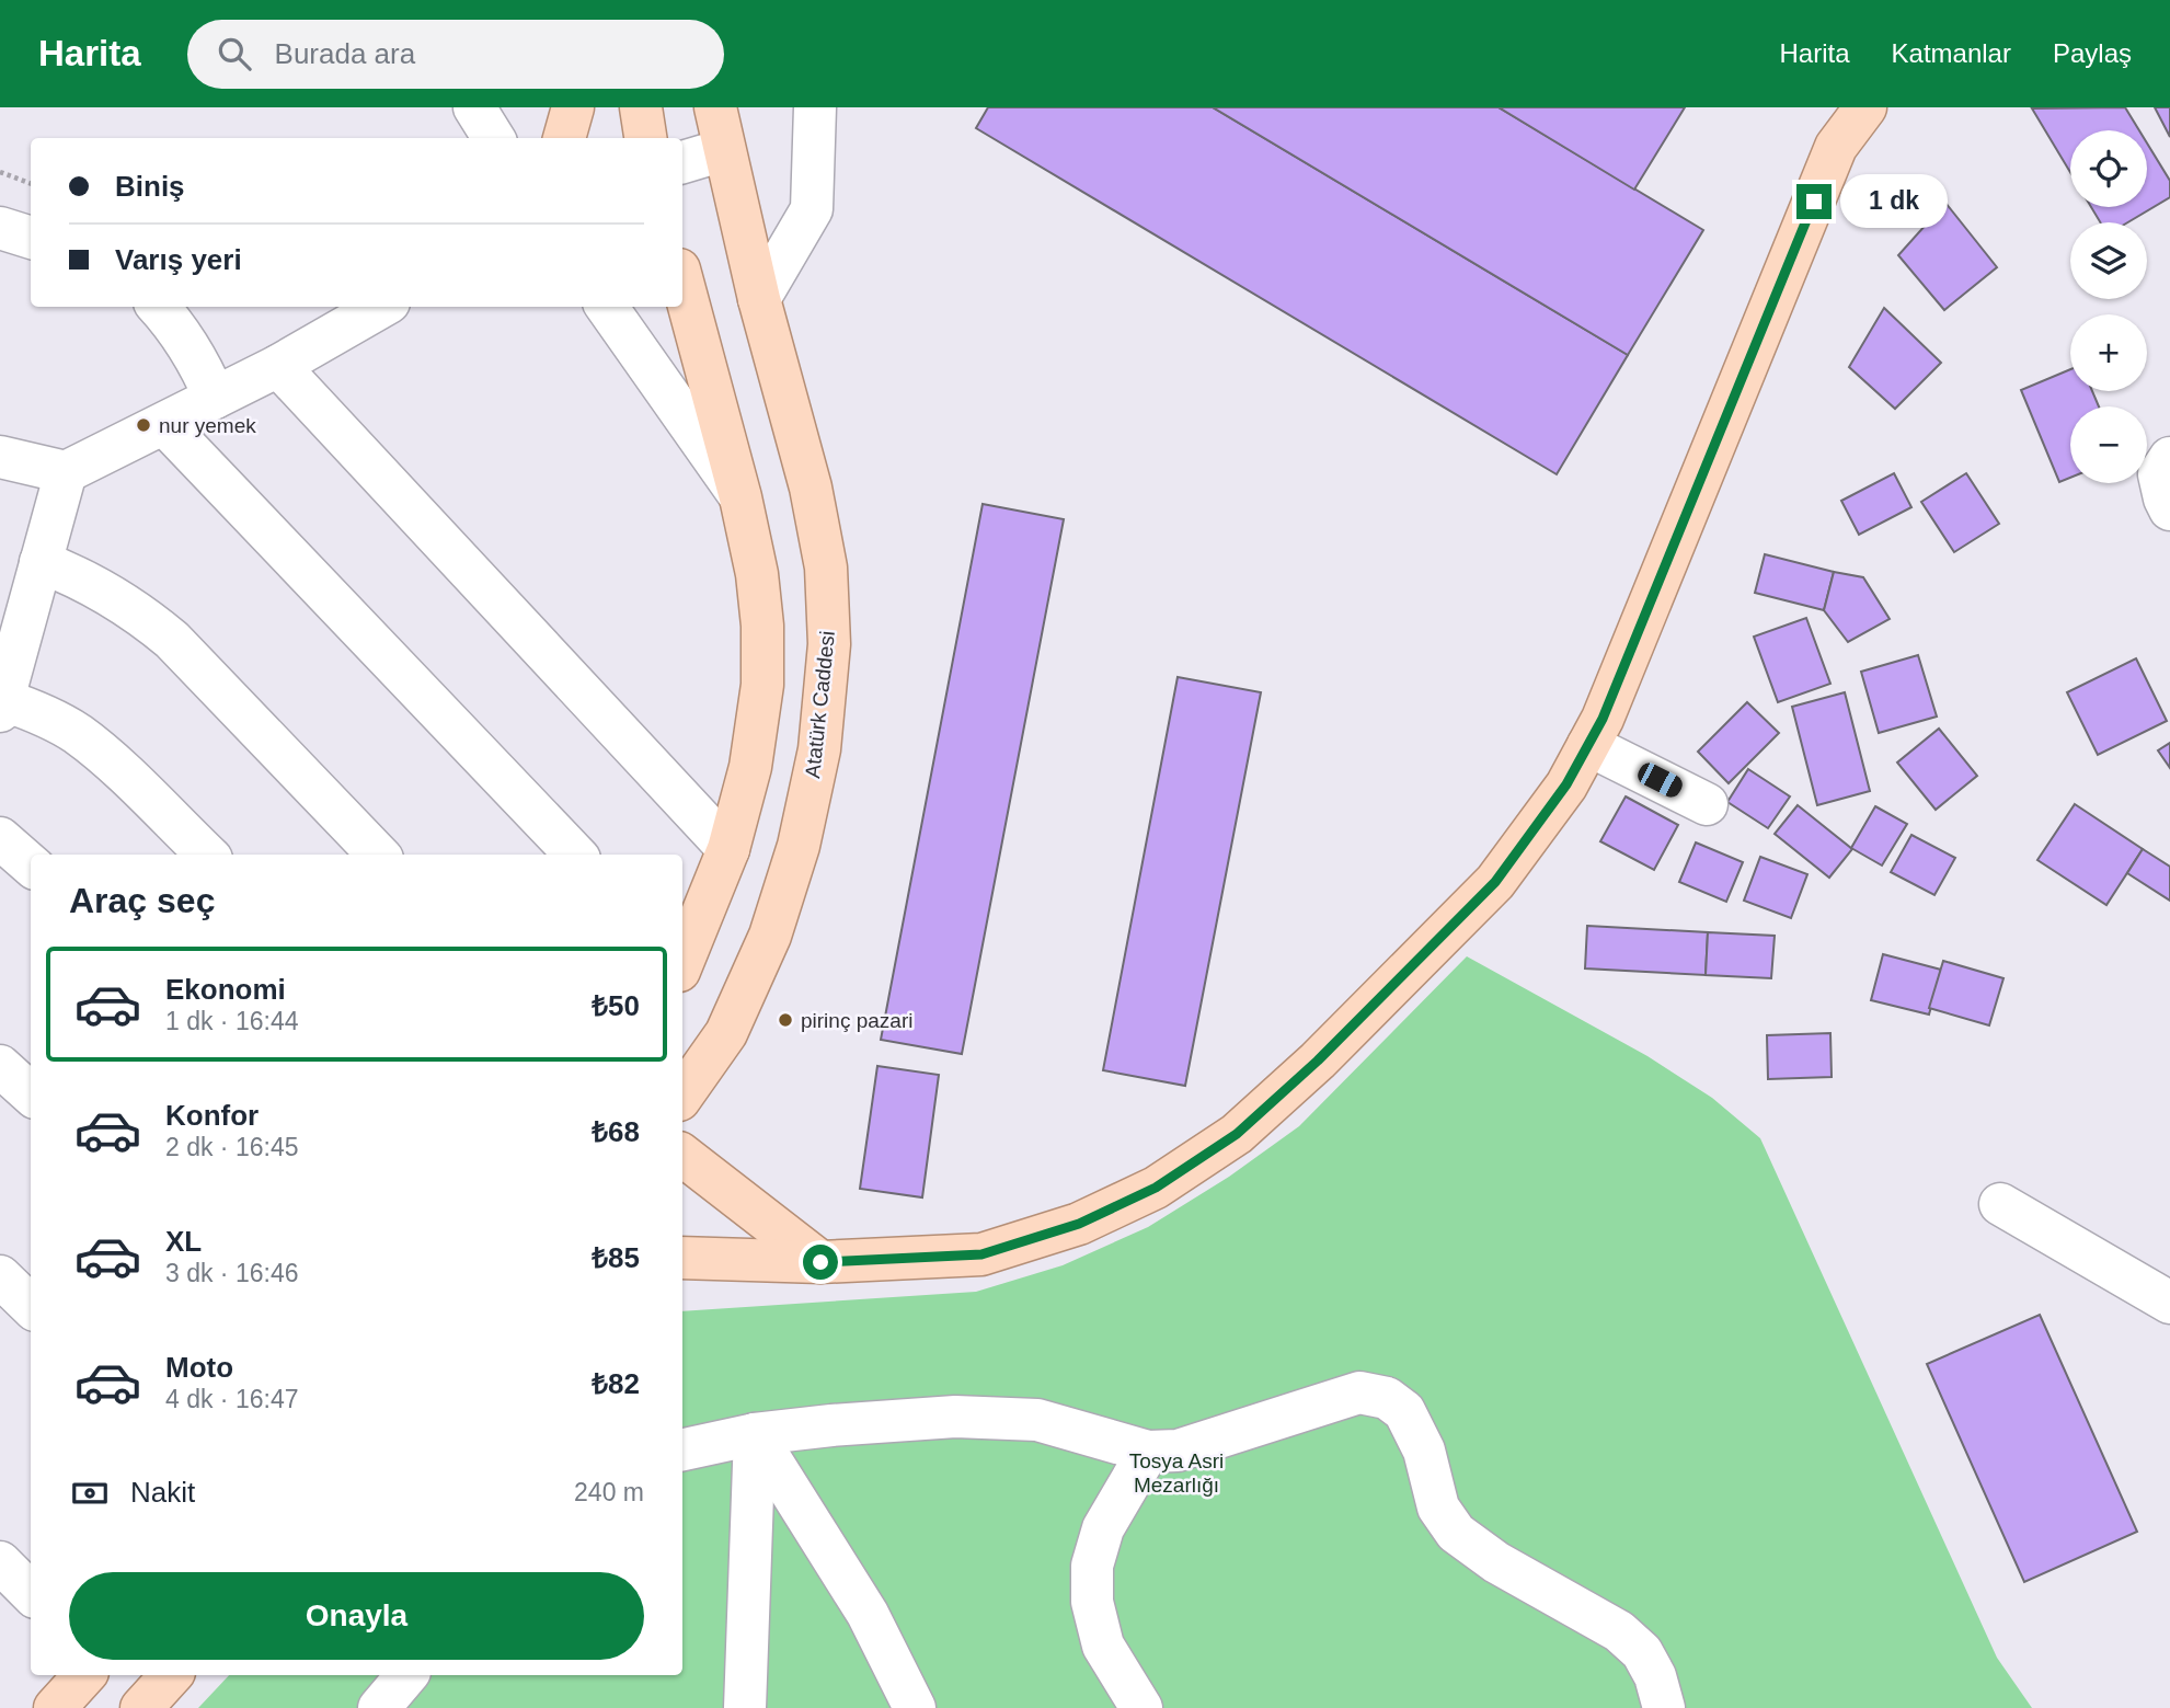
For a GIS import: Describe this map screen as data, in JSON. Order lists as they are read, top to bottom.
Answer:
{
  "streets": {
    "main road": ["Atatürk Caddesi"]
  },
  "parks": ["Tosya Asri Mezarlığı"],
  "places": ["nur yemek", "pirinç pazari"],
  "page": {
    "header": "Harita",
    "search": "Burada ara",
    "nav": ["Harita", "Katmanlar", "Paylaş"],
    "map_buttons": ["+", "−"],
    "banner": ["Biniş", "Varış yeri"],
    "bubble": "1 dk",
    "heading": "Araç seç",
    "list": [
      {
        "name": "Ekonomi",
        "note": "1 dk · 16:44",
        "value": "₺50"
      },
      {
        "name": "Konfor",
        "note": "2 dk · 16:45",
        "value": "₺68"
      },
      {
        "name": "XL",
        "note": "3 dk · 16:46",
        "value": "₺85"
      },
      {
        "name": "Moto",
        "note": "4 dk · 16:47",
        "value": "₺82"
      }
    ],
    "pay": ["Nakit", "240 m"],
    "buttons": "Onayla"
  }
}
